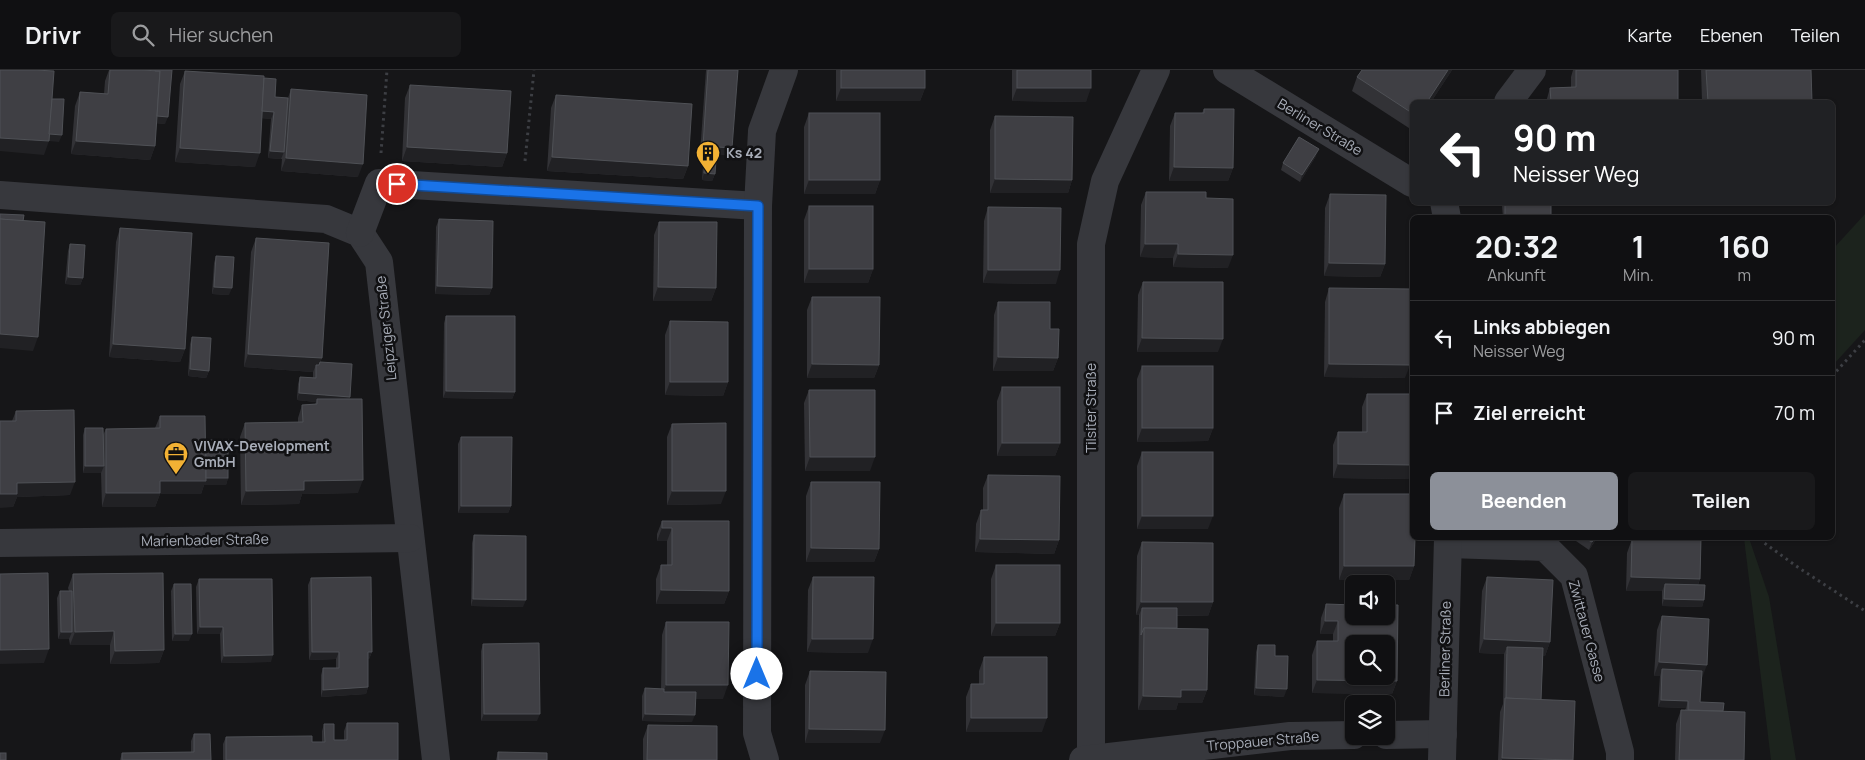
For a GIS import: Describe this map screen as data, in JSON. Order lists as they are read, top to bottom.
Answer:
{
  "streets": {
    "street": [
      "Berliner Straße",
      "Leipziger Straße",
      "Tilsiter Straße",
      "Marienbader Straße",
      "Zwittauer Gasse",
      "Troppauer Straße"
    ]
  },
  "crossings": [
    ["Berliner Straße", "Zwittauer Gasse"],
    ["Leipziger Straße", "Marienbader Straße"],
    ["Tilsiter Straße", "Troppauer Straße"]
  ],
  "places": {
    "building": ["Ks 42"],
    "office": ["VIVAX-Development GmbH"]
  },
  "page": {
    "header": "Drivr",
    "search": "Hier suchen",
    "nav": ["Karte", "Ebenen", "Teilen"],
    "turn": ["90 m", "Neisser Weg"],
    "eta": [
      "20:32",
      "Ankunft",
      "1",
      "Min.",
      "160",
      "m"
    ],
    "list": [
      {
        "name": "Links abbiegen",
        "note": "Neisser Weg",
        "value": "90 m"
      },
      {
        "name": "Ziel erreicht",
        "value": "70 m"
      }
    ],
    "buttons": ["Beenden", "Teilen"]
  }
}
